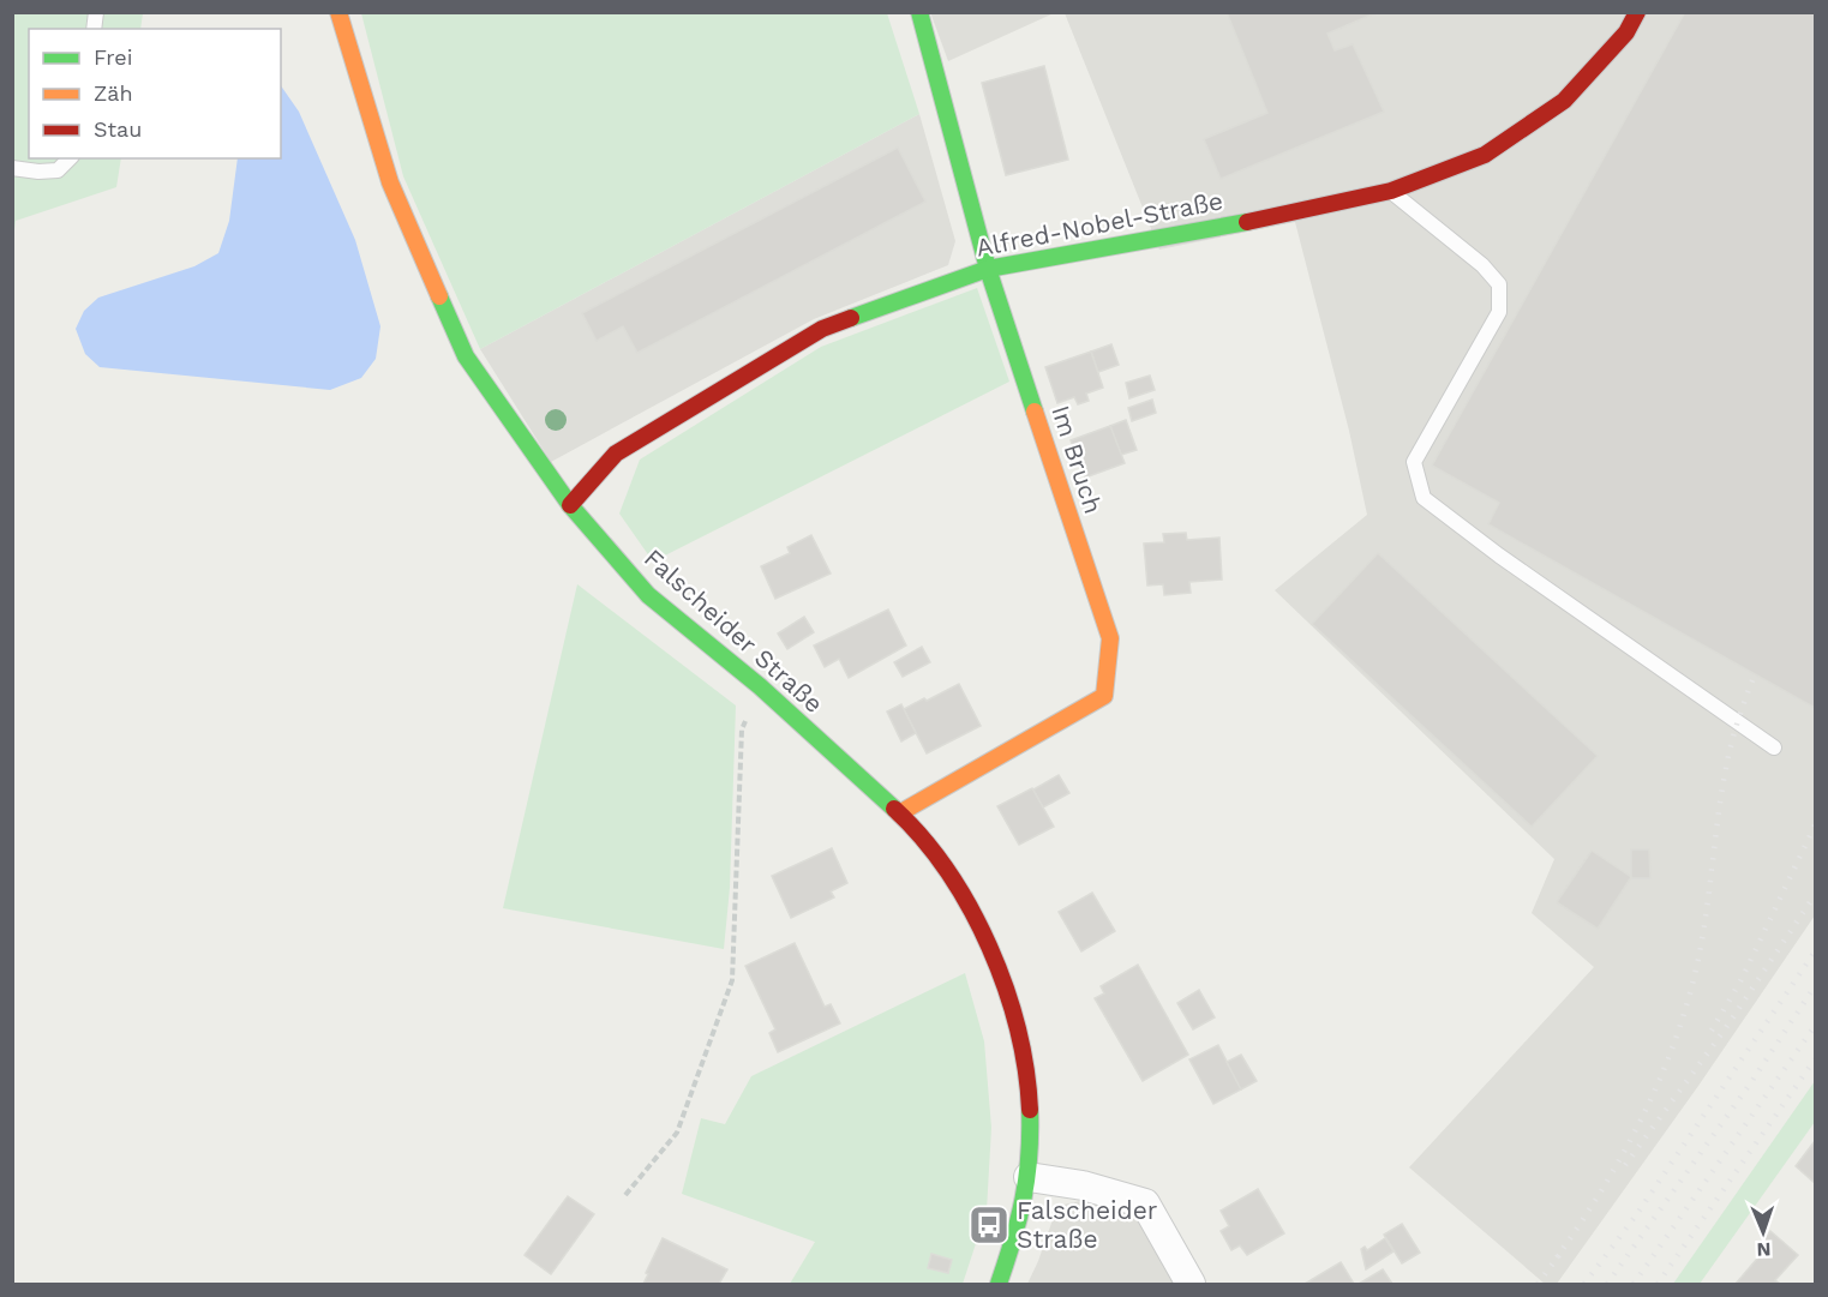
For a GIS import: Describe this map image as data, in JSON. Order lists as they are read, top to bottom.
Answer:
{
  "streets": {
    "street": ["Alfred-Nobel-Straße", "Im Bruch", "Falscheider Straße"]
  },
  "crossings": [
    ["Alfred-Nobel-Straße", "Im Bruch"],
    ["Alfred-Nobel-Straße", "Falscheider Straße"],
    ["Im Bruch", "Falscheider Straße"]
  ],
  "places": {
    "bus stop": ["Falscheider Straße"]
  },
  "legend": ["Frei", "Zäh", "Stau"],
  "north": "bottom"
}
